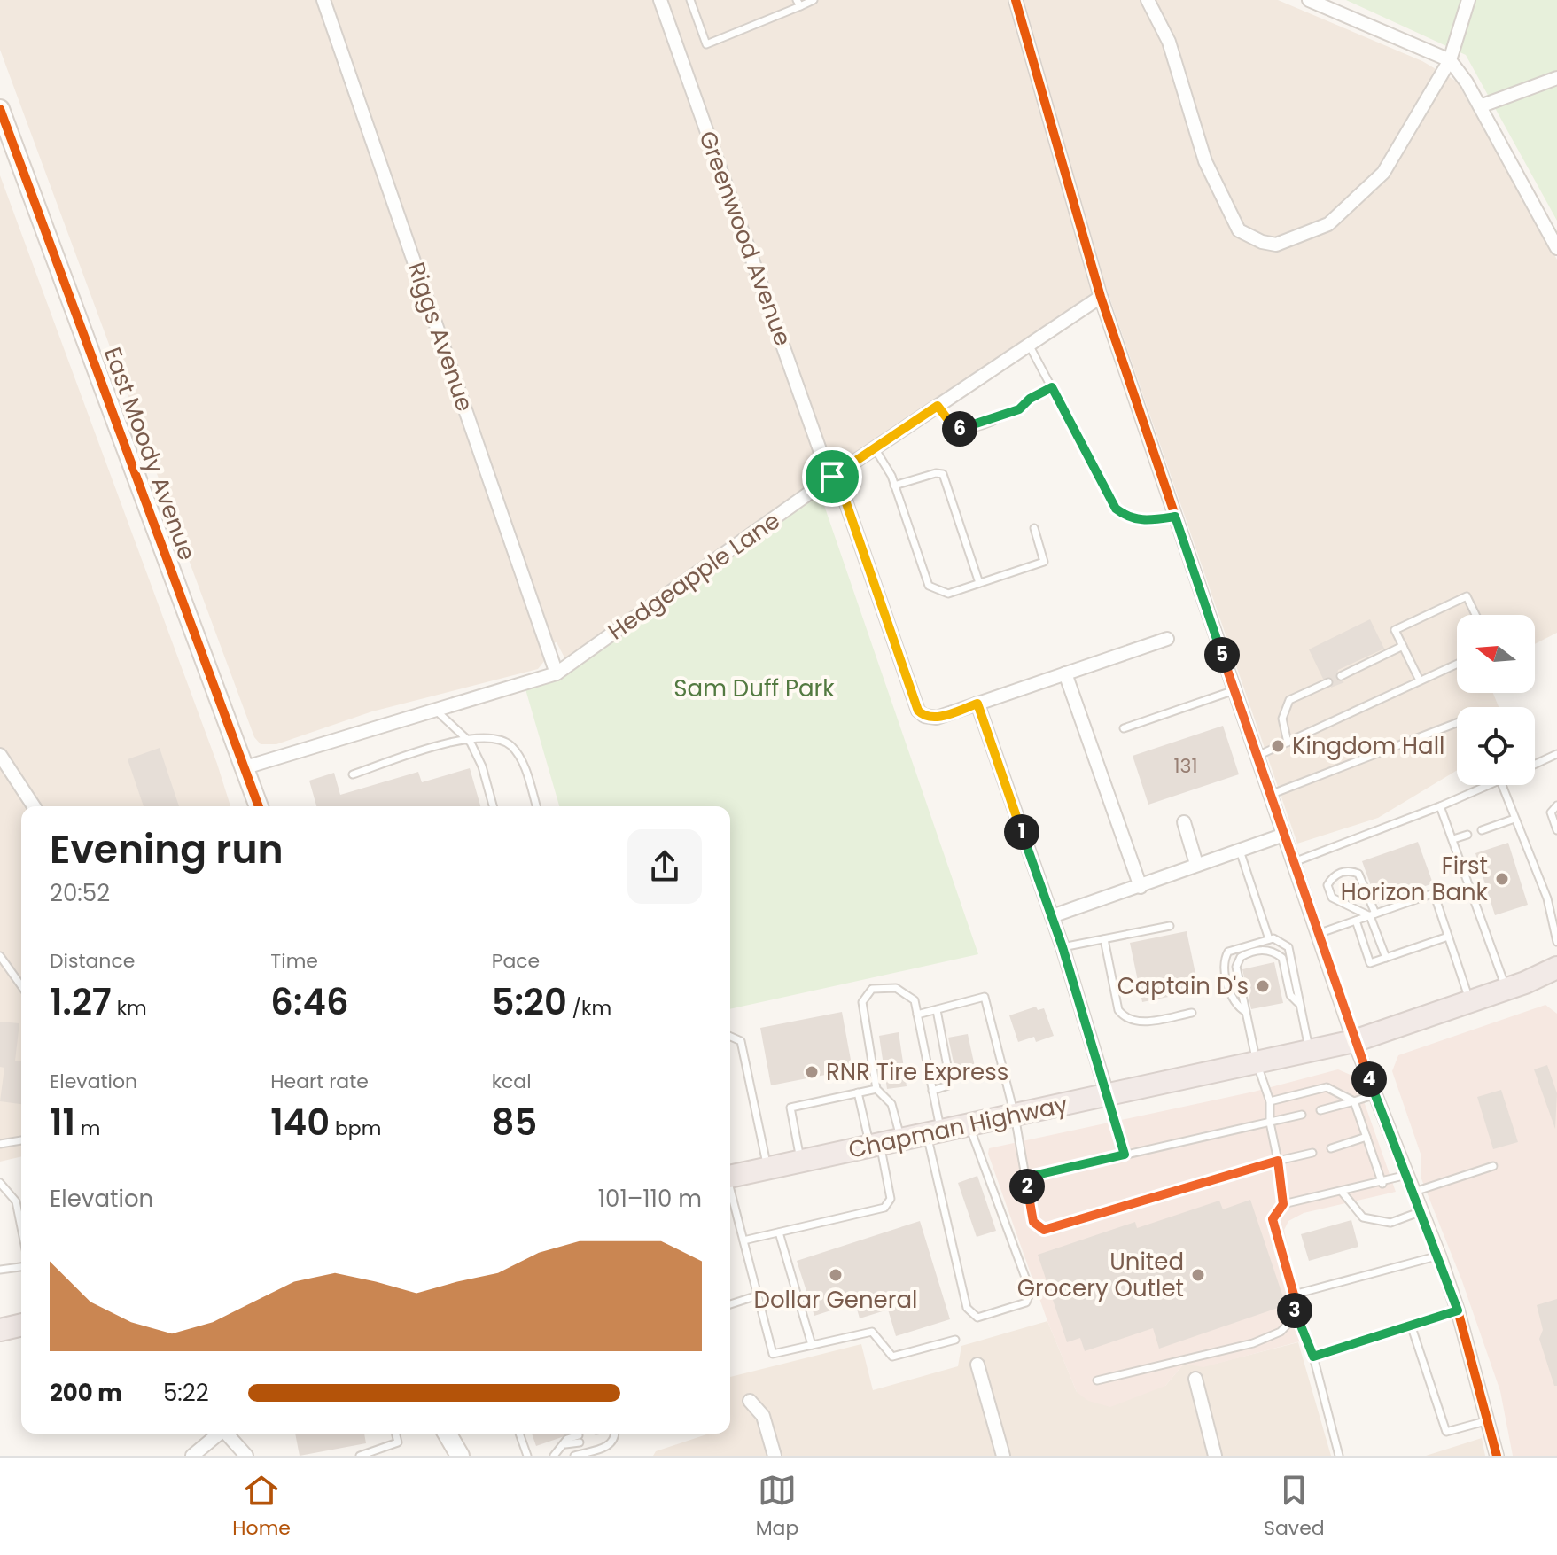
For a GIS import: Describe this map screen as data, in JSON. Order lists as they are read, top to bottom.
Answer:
{
  "streets": {
    "highway": ["Chapman Highway"],
    "main road": ["East Moody Avenue"],
    "street": ["Greenwood Avenue", "Riggs Avenue", "Hedgeapple Lane"]
  },
  "crossings": [
    ["Greenwood Avenue", "Hedgeapple Lane"],
    ["Riggs Avenue", "Hedgeapple Lane"],
    ["East Moody Avenue", "Hedgeapple Lane"]
  ],
  "parks": ["Sam Duff Park"],
  "places": [
    "Kingdom Hall",
    "First Horizon Bank",
    "Captain D's",
    "RNR Tire Express",
    "Dollar General",
    "United Grocery Outlet"
  ],
  "house_numbers": ["131"],
  "north": "left",
  "page": {
    "pins": [
      "6",
      "5",
      "1",
      "4",
      "2",
      "3"
    ],
    "heading": ["Evening run", "20:52"],
    "stats": [
      ["Distance", "1.27 km"],
      ["Time", "6:46"],
      ["Pace", "5:20 /km"],
      ["Elevation", "11 m"],
      ["Heart rate", "140 bpm"],
      ["kcal", "85"]
    ],
    "chart": ["Elevation", "101–110 m"],
    "list": [
      {
        "name": "200 m",
        "note": "5:22"
      }
    ],
    "tabs": ["Home", "Map", "Saved"]
  }
}
